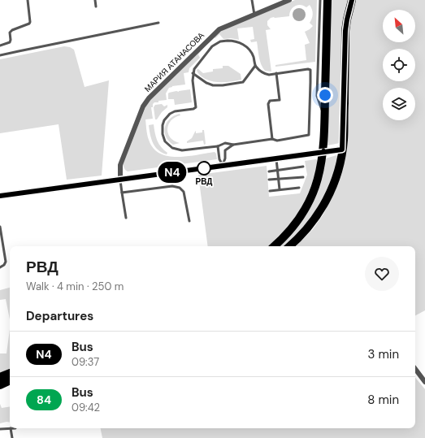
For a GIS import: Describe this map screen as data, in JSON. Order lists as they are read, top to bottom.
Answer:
{
  "streets": {
    "street": ["МАРИЯ АТАНАСОВА"]
  },
  "places": ["РВД"],
  "lines": ["bus line N4"],
  "north": "top left",
  "page": {
    "on_map": "N4",
    "heading": [
      ["РВД", "Walk · 4 min · 250 m"],
      "Departures"
    ],
    "list": [
      {
        "mark": "N4",
        "name": "Bus",
        "note": "09:37",
        "value": "3 min"
      },
      {
        "mark": "84",
        "name": "Bus",
        "note": "09:42",
        "value": "8 min"
      }
    ]
  }
}
